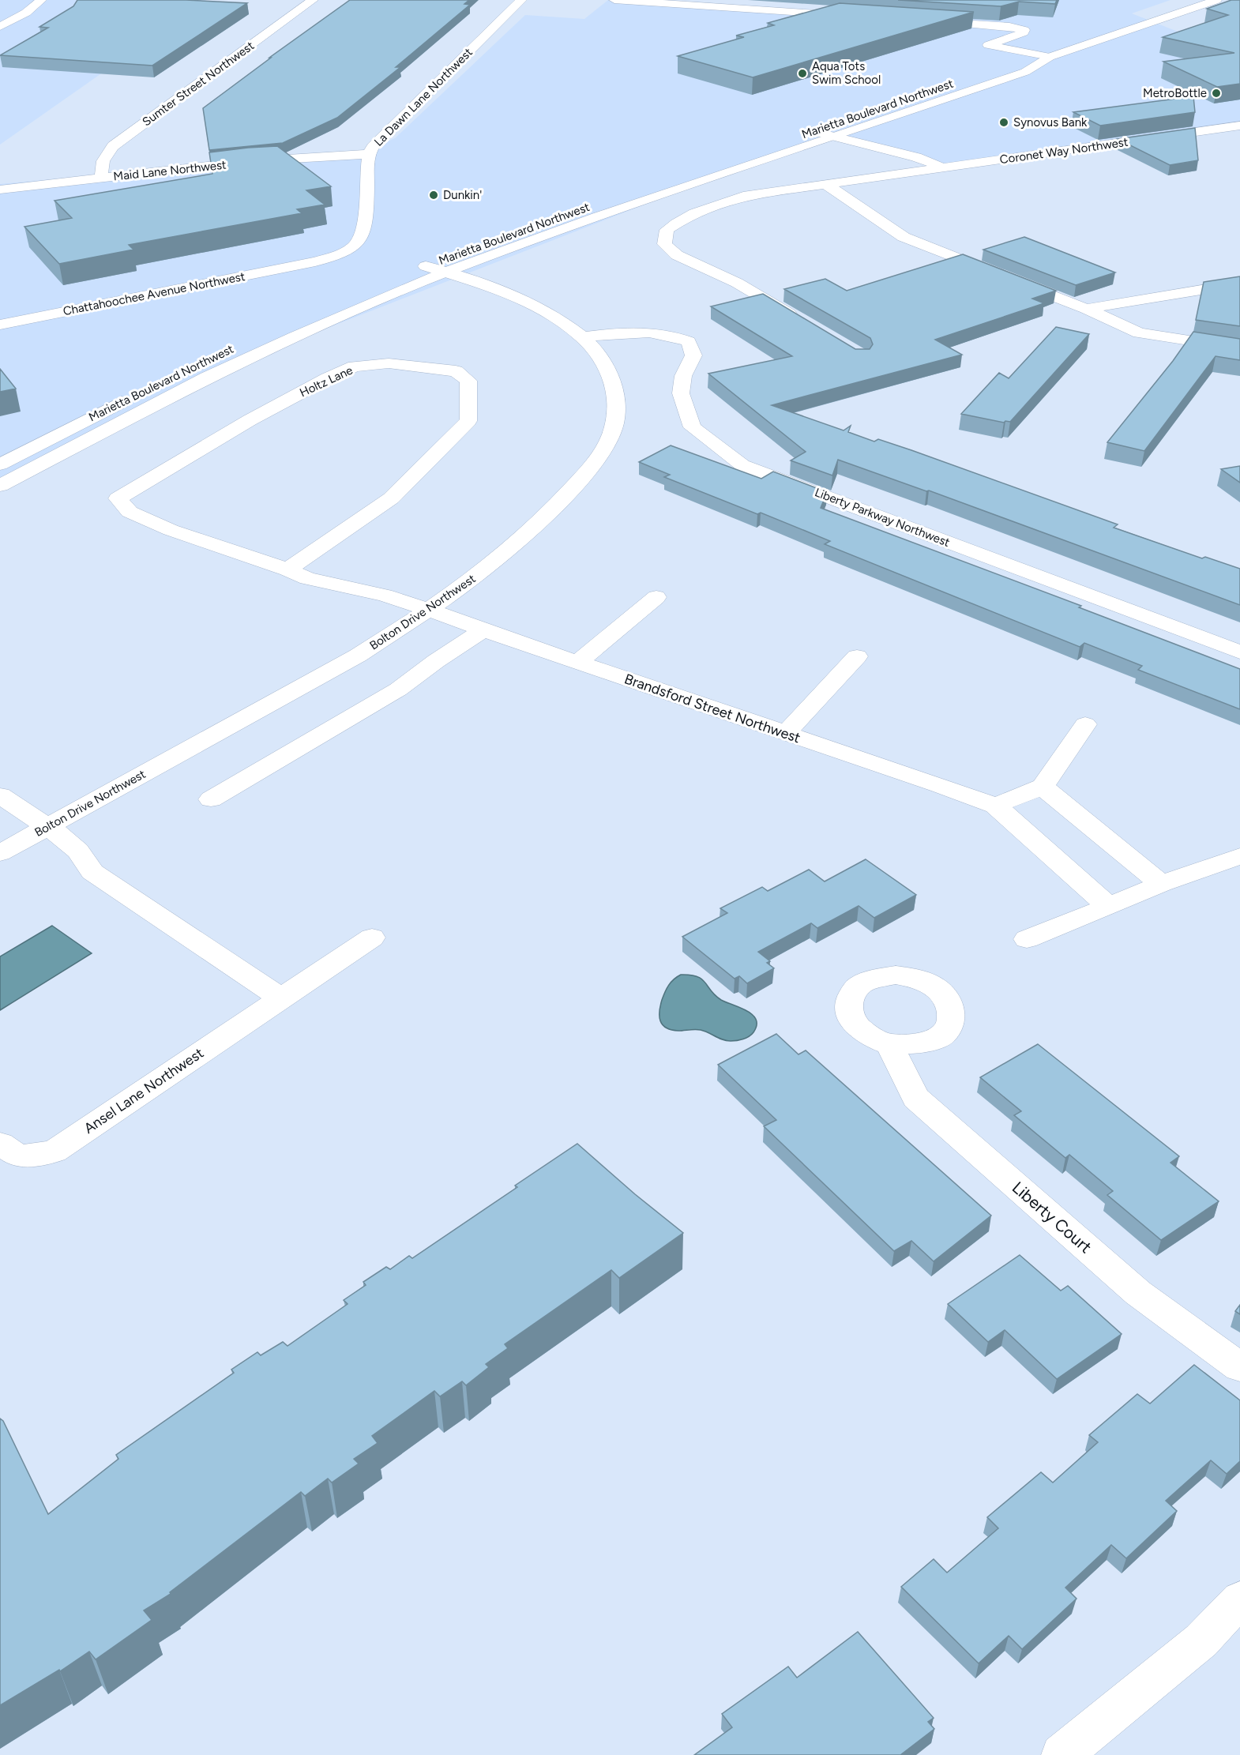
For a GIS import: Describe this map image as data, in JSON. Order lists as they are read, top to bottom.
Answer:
{
  "streets": {
    "street": [
      "Sumter Street Northwest",
      "La Dawn Lane Northwest",
      "Marietta Boulevard Northwest",
      "Coronet Way Northwest",
      "Maid Lane Northwest",
      "Chattahoochee Avenue Northwest",
      "Holtz Lane",
      "Liberty Parkway Northwest",
      "Bolton Drive Northwest",
      "Brandsford Street Northwest",
      "Ansel Lane Northwest",
      "Liberty Court"
    ]
  },
  "crossings": [
    ["Sumter Street Northwest", "Maid Lane Northwest"],
    ["La Dawn Lane Northwest", "Maid Lane Northwest"],
    ["La Dawn Lane Northwest", "Chattahoochee Avenue Northwest"],
    ["Marietta Boulevard Northwest", "Coronet Way Northwest"],
    ["Marietta Boulevard Northwest", "Bolton Drive Northwest"],
    ["Holtz Lane", "Bolton Drive Northwest"],
    ["Holtz Lane", "Brandsford Street Northwest"],
    ["Liberty Parkway Northwest", "Bolton Drive Northwest"],
    ["Bolton Drive Northwest", "Brandsford Street Northwest"]
  ],
  "places": [
    "Aqua Tots Swim School",
    "MetroBottle",
    "Synovus Bank",
    "Dunkin'"
  ]
}
